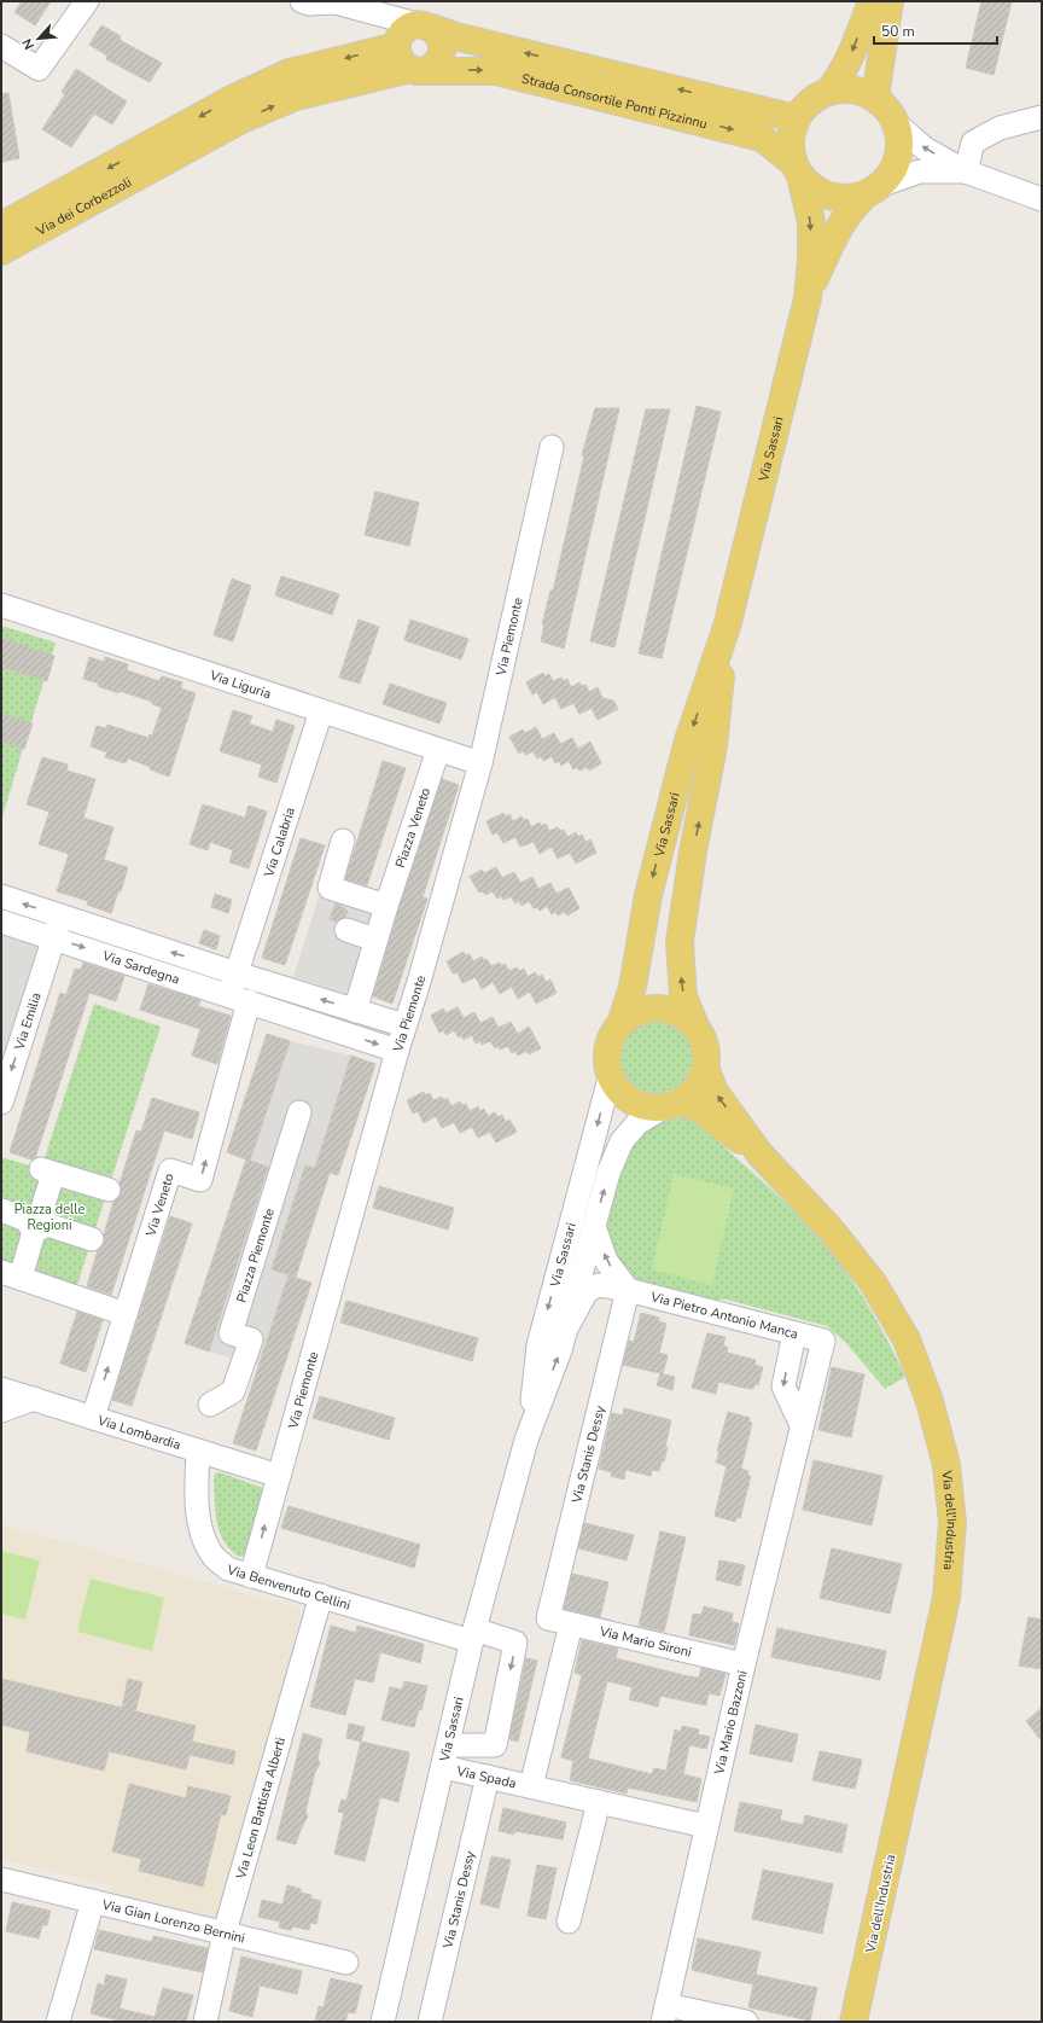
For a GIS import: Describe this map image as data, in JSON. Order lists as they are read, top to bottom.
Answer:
{
  "streets": {
    "main road": [
      "Strada Consortile Ponti Pizzinnu",
      "Via dei Corbezzoli",
      "Via Sassari",
      "Via dell'Industria"
    ],
    "street": [
      "Via Piemonte",
      "Via Liguria",
      "Piazza Veneto",
      "Via Calabria",
      "Via Sardegna",
      "Via Emilia",
      "Via Veneto",
      "Piazza Piemonte",
      "Via Pietro Antonio Manca",
      "Via Lombardia",
      "Via Stanis Dessy",
      "Via Benvenuto Cellini",
      "Via Mario Sironi",
      "Via Mario Bazzoni",
      "Via Spada",
      "Via Leon Battista Alberti",
      "Via Gian Lorenzo Bernini"
    ]
  },
  "crossings": [
    ["Strada Consortile Ponti Pizzinnu", "Via dei Corbezzoli"],
    ["Strada Consortile Ponti Pizzinnu", "Via Sassari"],
    ["Via Sassari", "Via Pietro Antonio Manca"],
    ["Via Sassari", "Via dell'Industria"],
    ["Via Sassari", "Via Benvenuto Cellini"],
    ["Via Sassari", "Via Spada"],
    ["Via Piemonte", "Via Liguria"],
    ["Via Piemonte", "Via Sardegna"],
    ["Via Piemonte", "Via Lombardia"],
    ["Via Piemonte", "Via Benvenuto Cellini"],
    ["Via Liguria", "Piazza Veneto"],
    ["Via Liguria", "Via Calabria"],
    ["Piazza Veneto", "Via Sardegna"],
    ["Via Calabria", "Via Sardegna"],
    ["Via Calabria", "Via Veneto"],
    ["Via Sardegna", "Via Emilia"],
    ["Via Sardegna", "Via Veneto"],
    ["Via Veneto", "Via Lombardia"],
    ["Via Pietro Antonio Manca", "Via Stanis Dessy"],
    ["Via Pietro Antonio Manca", "Via Mario Bazzoni"],
    ["Via Lombardia", "Via Benvenuto Cellini"],
    ["Via Stanis Dessy", "Via Mario Sironi"],
    ["Via Stanis Dessy", "Via Spada"],
    ["Via Benvenuto Cellini", "Via Spada"],
    ["Via Benvenuto Cellini", "Via Leon Battista Alberti"],
    ["Via Mario Sironi", "Via Mario Bazzoni"],
    ["Via Mario Bazzoni", "Via Spada"],
    ["Via Leon Battista Alberti", "Via Gian Lorenzo Bernini"]
  ],
  "one_way": ["Via Emilia", "Via Veneto"],
  "parks": ["Piazza delle Regioni"],
  "scale_bar": "50 m",
  "north": "bottom left"
}
